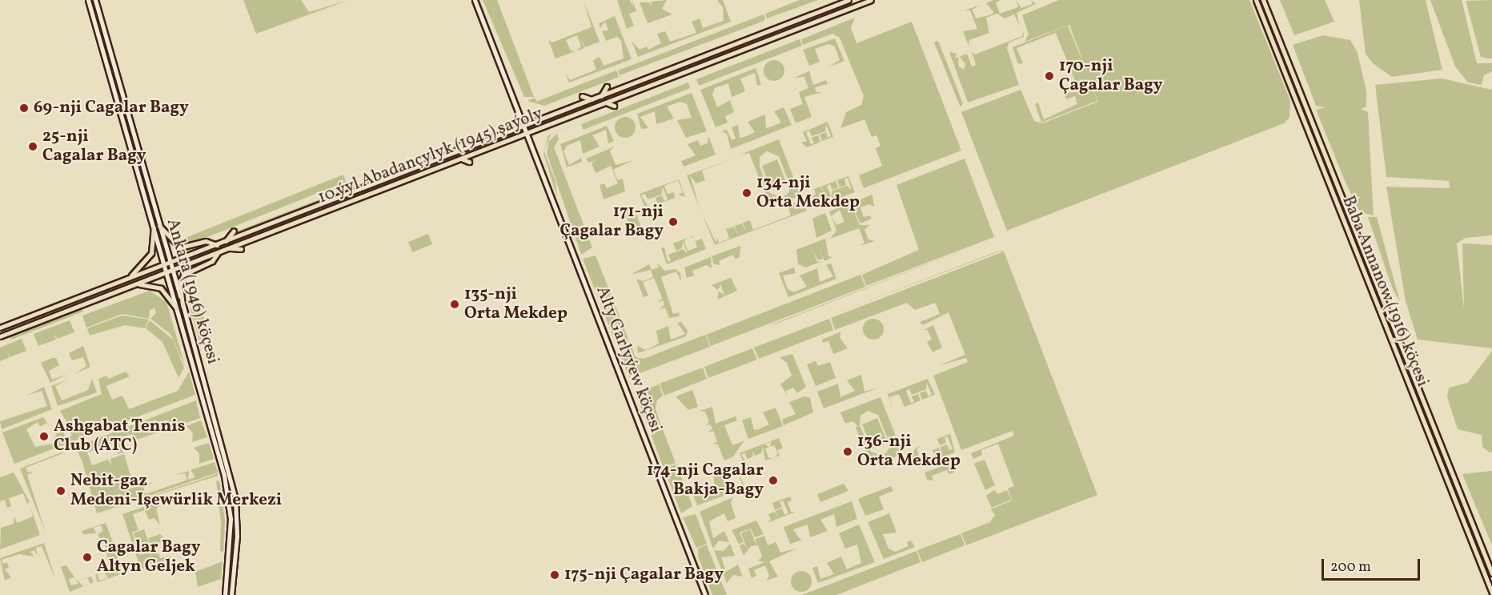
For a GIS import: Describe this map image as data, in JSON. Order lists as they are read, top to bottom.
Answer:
{
  "streets": {
    "main road": [
      "10 ýyl Abadançylyk (1945) şaýoly",
      "Ankara (1946) köçesi",
      "Baba Annanow (1916) köçesi",
      "Alty Garlyýew köçesi"
    ]
  },
  "crossings": [
    ["10 ýyl Abadançylyk (1945) şaýoly", "Ankara (1946) köçesi"],
    ["10 ýyl Abadançylyk (1945) şaýoly", "Alty Garlyýew köçesi"]
  ],
  "places": [
    "170-nji Çagalar Bagy",
    "69-nji Cagalar Bagy",
    "25-nji Cagalar Bagy",
    "134-nji Orta Mekdep",
    "171-nji Çagalar Bagy",
    "135-nji Orta Mekdep",
    "Ashgabat Tennis Club (ATC)",
    "136-nji Orta Mekdep",
    "174-nji Cagalar Bakja-Bagy",
    "Nebit-gaz Medeni-Işewürlik Merkezi",
    "Cagalar Bagy Altyn Geljek",
    "175-nji Çagalar Bagy"
  ],
  "scale_bar": "200 m"
}
